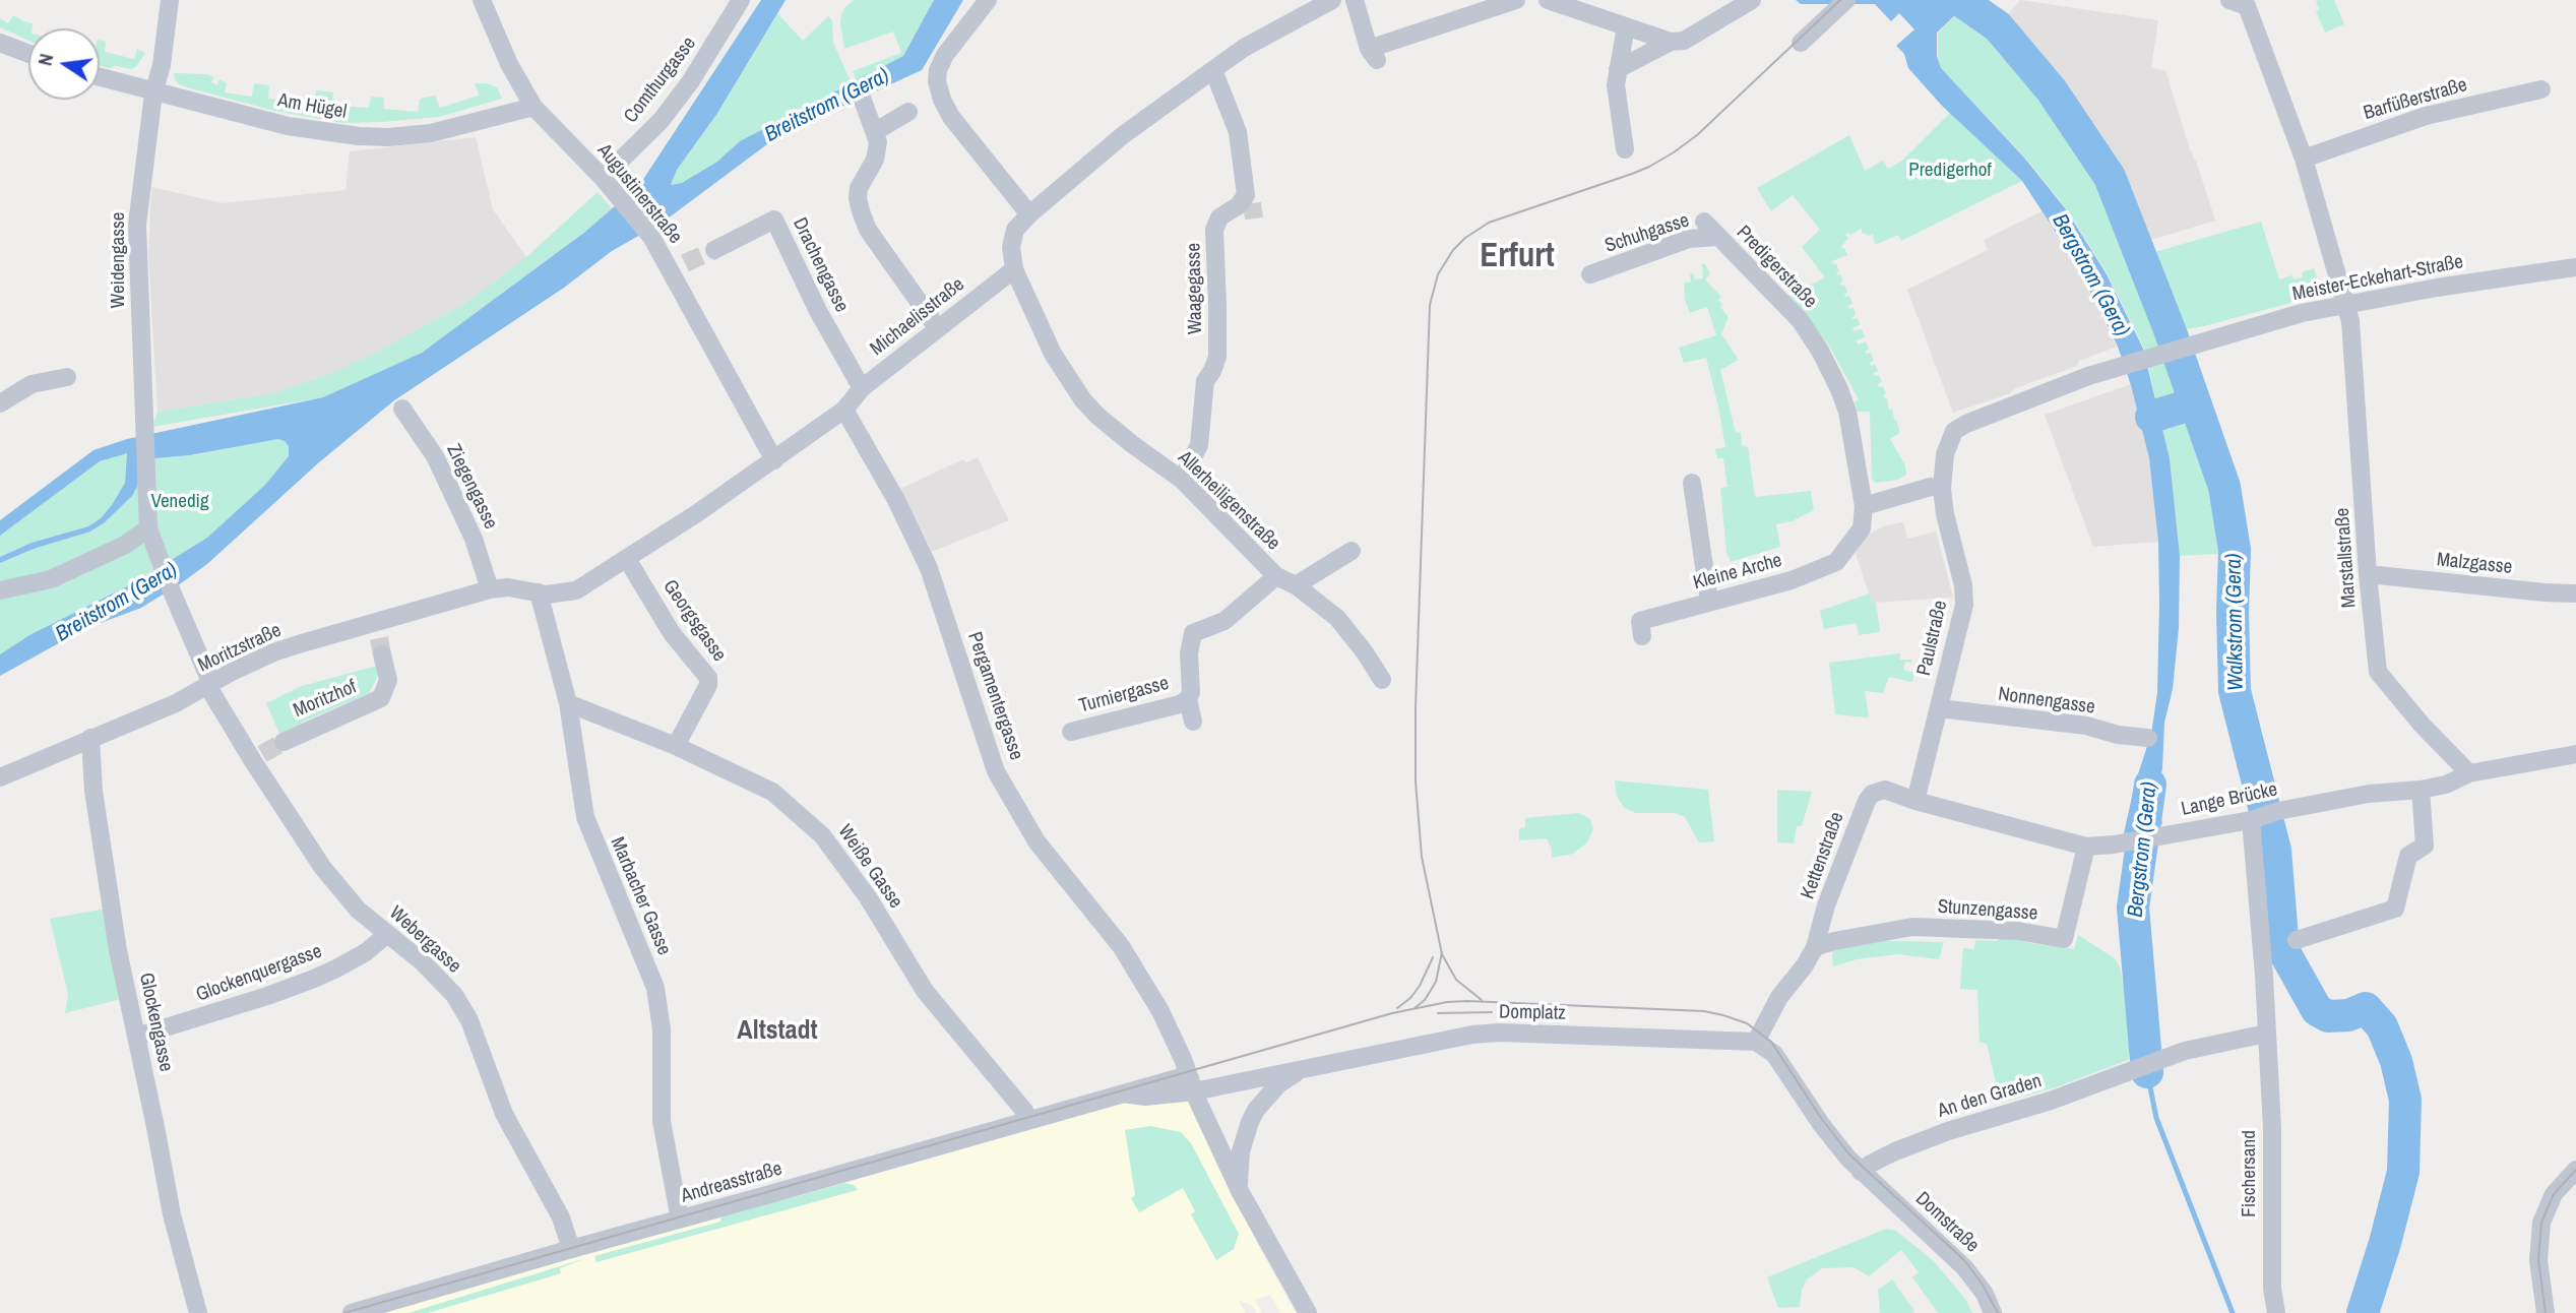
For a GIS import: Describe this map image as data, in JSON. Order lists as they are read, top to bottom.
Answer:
{
  "streets": {
    "street": [
      "Comthurgasse",
      "Barfüßerstraße",
      "Am Hügel",
      "Augustinerstraße",
      "Schuhgasse",
      "Weidengasse",
      "Drachengasse",
      "Predigerstraße",
      "Meister-Eckehart-Straße",
      "Waagegasse",
      "Michaelisstraße",
      "Ziegengasse",
      "Allerheiligenstraße",
      "Marstallstraße",
      "Malzgasse",
      "Kleine Arche",
      "Georgsgasse",
      "Paulstraße",
      "Moritzstraße",
      "Turniergasse",
      "Pergamentergasse",
      "Moritzhof",
      "Nonnengasse",
      "Lange Brücke",
      "Kettenstraße",
      "Weiße Gasse",
      "Marbacher Gasse",
      "Stunzengasse",
      "Webergasse",
      "Glockenquergasse",
      "Domplatz",
      "Glockengasse",
      "An den Graden",
      "Fischersand",
      "Andreasstraße",
      "Domstraße"
    ]
  },
  "crossings": [
    ["Comthurgasse", "Augustinerstraße"],
    ["Am Hügel", "Augustinerstraße"],
    ["Am Hügel", "Weidengasse"],
    ["Augustinerstraße", "Michaelisstraße"],
    ["Schuhgasse", "Predigerstraße"],
    ["Drachengasse", "Michaelisstraße"],
    ["Predigerstraße", "Kleine Arche"],
    ["Meister-Eckehart-Straße", "Marstallstraße"],
    ["Meister-Eckehart-Straße", "Paulstraße"],
    ["Waagegasse", "Allerheiligenstraße"],
    ["Michaelisstraße", "Allerheiligenstraße"],
    ["Michaelisstraße", "Georgsgasse"],
    ["Michaelisstraße", "Moritzstraße"],
    ["Michaelisstraße", "Pergamentergasse"],
    ["Michaelisstraße", "Marbacher Gasse"],
    ["Ziegengasse", "Moritzstraße"],
    ["Allerheiligenstraße", "Turniergasse"],
    ["Marstallstraße", "Malzgasse"],
    ["Marstallstraße", "Lange Brücke"],
    ["Georgsgasse", "Weiße Gasse"],
    ["Paulstraße", "Nonnengasse"],
    ["Paulstraße", "Lange Brücke"],
    ["Moritzstraße", "Moritzhof"],
    ["Moritzstraße", "Webergasse"],
    ["Moritzstraße", "Glockengasse"],
    ["Pergamentergasse", "Domplatz"],
    ["Pergamentergasse", "Andreasstraße"],
    ["Lange Brücke", "Kettenstraße"],
    ["Lange Brücke", "Stunzengasse"],
    ["Lange Brücke", "Fischersand"],
    ["Kettenstraße", "Stunzengasse"],
    ["Weiße Gasse", "Marbacher Gasse"],
    ["Weiße Gasse", "Andreasstraße"],
    ["Marbacher Gasse", "Andreasstraße"],
    ["Webergasse", "Glockenquergasse"],
    ["Webergasse", "Andreasstraße"],
    ["Glockenquergasse", "Glockengasse"],
    ["Domplatz", "Andreasstraße"],
    ["An den Graden", "Fischersand"],
    ["An den Graden", "Domstraße"]
  ],
  "districts": ["Erfurt", "Altstadt"],
  "water": ["Breitstrom (Gera)", "Bergstrom (Gera)", "Walkstrom (Gera)"],
  "parks": ["Predigerhof", "Venedig"],
  "north": "left"
}
